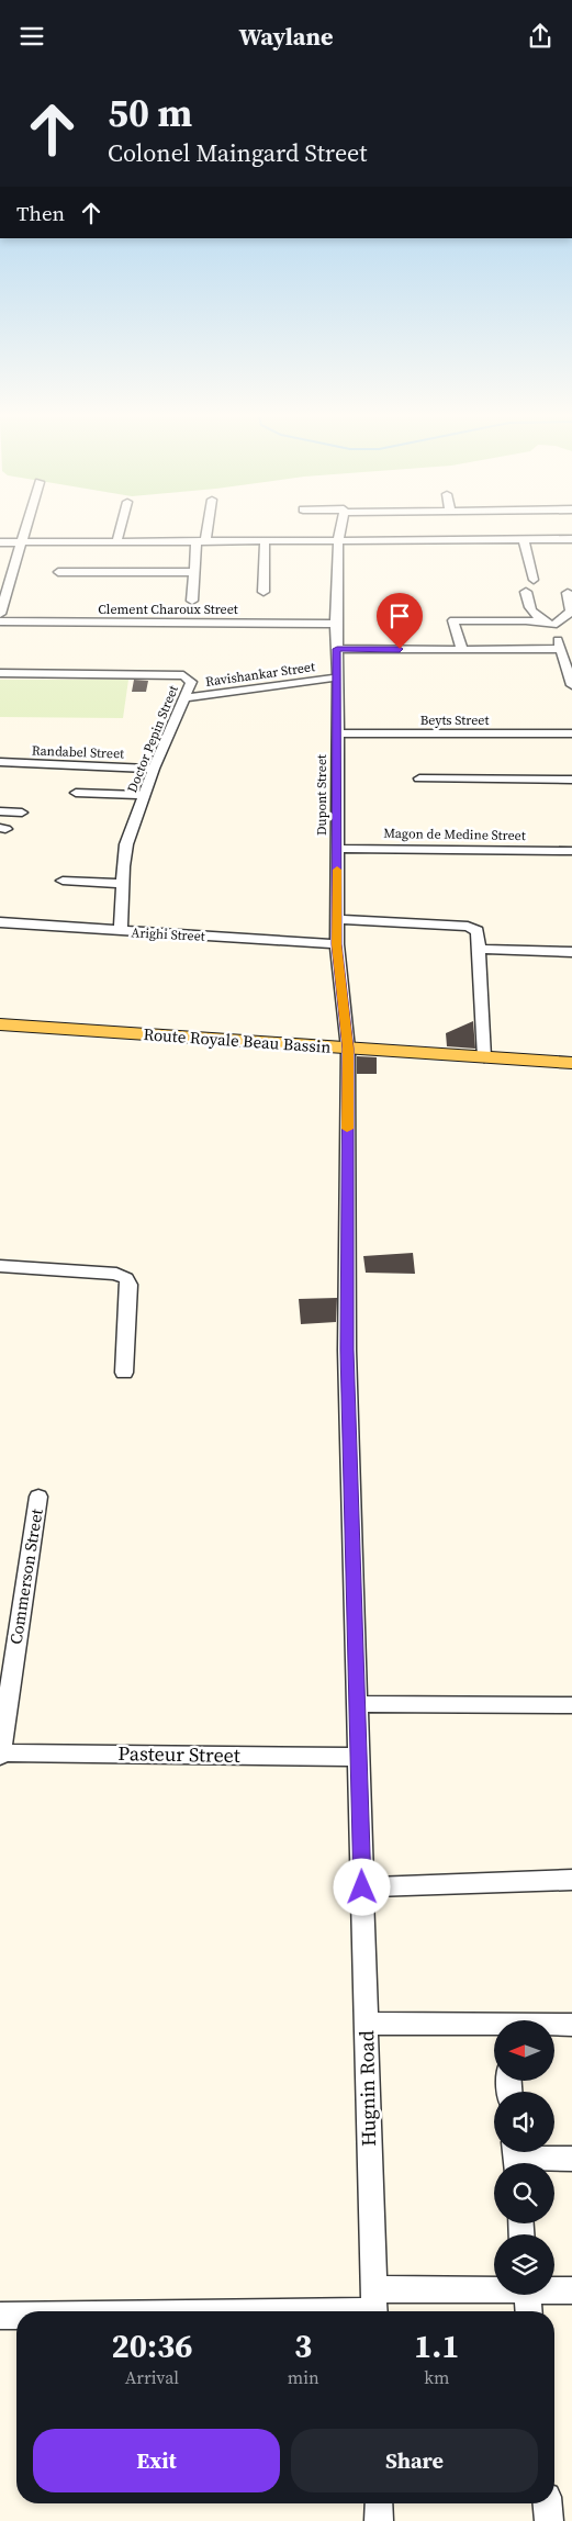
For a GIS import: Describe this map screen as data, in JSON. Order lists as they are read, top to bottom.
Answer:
{
  "streets": {
    "main road": ["Route Royale Beau Bassin"],
    "street": [
      "Clement Charoux Street",
      "Ravishankar Street",
      "Beyts Street",
      "Doctor Pepin Street",
      "Randabel Street",
      "Dupont Street",
      "Magon de Medine Street",
      "Arighi Street",
      "Commerson Street",
      "Pasteur Street",
      "Hugnin Road"
    ]
  },
  "crossings": [
    ["Clement Charoux Street", "Dupont Street"],
    ["Ravishankar Street", "Doctor Pepin Street"],
    ["Ravishankar Street", "Dupont Street"],
    ["Beyts Street", "Dupont Street"],
    ["Doctor Pepin Street", "Randabel Street"],
    ["Doctor Pepin Street", "Arighi Street"],
    ["Dupont Street", "Magon de Medine Street"],
    ["Dupont Street", "Arighi Street"],
    ["Dupont Street", "Route Royale Beau Bassin"],
    ["Commerson Street", "Pasteur Street"],
    ["Pasteur Street", "Hugnin Road"]
  ],
  "north": "left",
  "page": {
    "header": "Waylane",
    "turn": ["50 m", "Colonel Maingard Street"],
    "then": "Then",
    "eta": [
      "20:36",
      "Arrival",
      "3",
      "min",
      "1.1",
      "km"
    ],
    "buttons": ["Exit", "Share"]
  }
}
